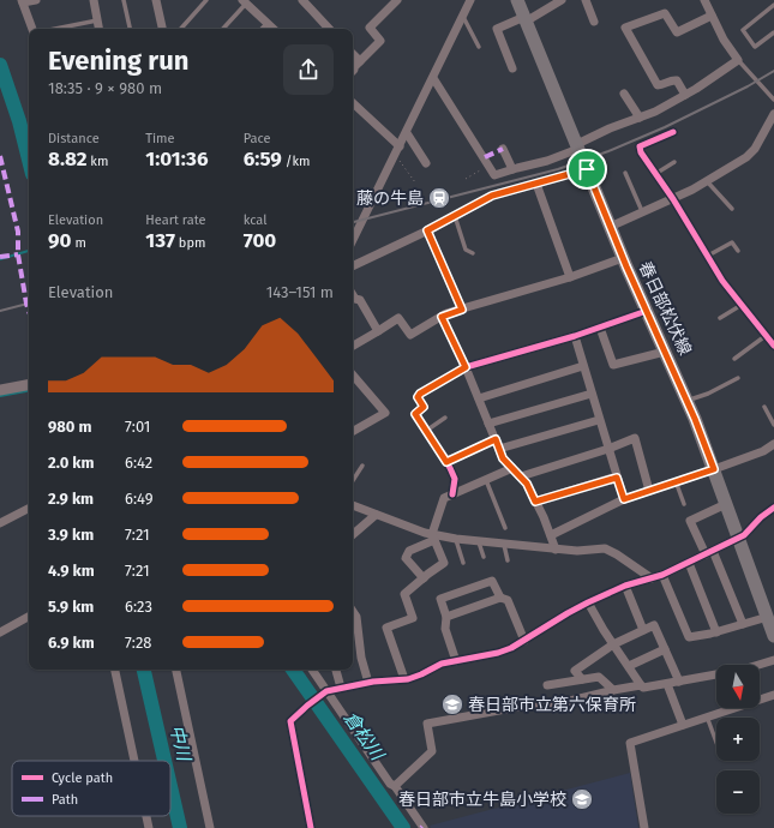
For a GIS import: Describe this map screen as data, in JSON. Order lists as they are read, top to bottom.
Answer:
{
  "streets": {
    "main road": ["春日部松伏線"]
  },
  "water": ["倉松川", "中川"],
  "places": {
    "station": ["藤の牛島"],
    "school or university": ["春日部市立第六保育所", "春日部市立牛島小学校"]
  },
  "legend": ["Cycle path", "Path"],
  "north": "bottom",
  "page": {
    "heading": ["Evening run", "18:35 · 9 × 980 m"],
    "stats": [
      ["Distance", "8.82 km"],
      ["Time", "1:01:36"],
      ["Pace", "6:59 /km"],
      ["Elevation", "90 m"],
      ["Heart rate", "137 bpm"],
      ["kcal", "700"]
    ],
    "chart": ["Elevation", "143–151 m"],
    "list": [
      {
        "name": "980 m",
        "note": "7:01"
      },
      {
        "name": "2.0 km",
        "note": "6:42"
      },
      {
        "name": "2.9 km",
        "note": "6:49"
      },
      {
        "name": "3.9 km",
        "note": "7:21"
      },
      {
        "name": "4.9 km",
        "note": "7:21"
      },
      {
        "name": "5.9 km",
        "note": "6:23"
      },
      {
        "name": "6.9 km",
        "note": "7:28"
      }
    ],
    "map_buttons": ["+", "−"]
  }
}
